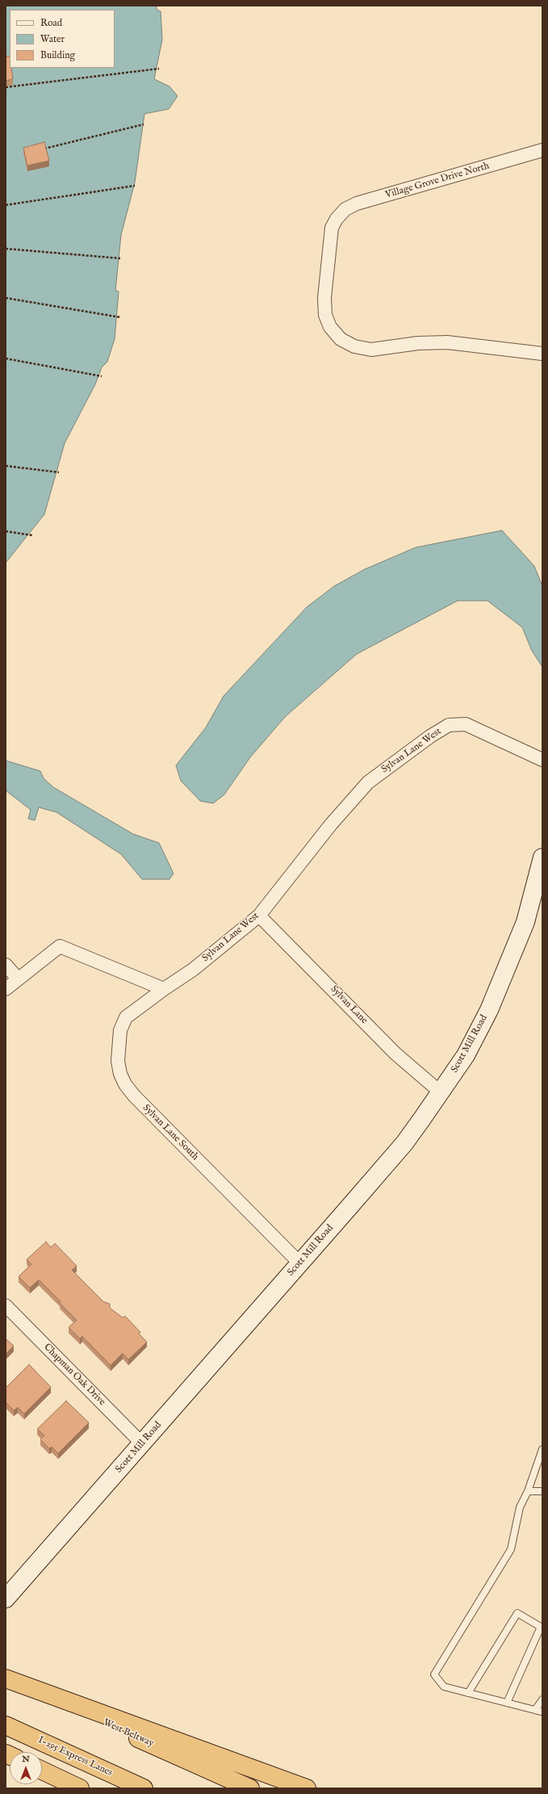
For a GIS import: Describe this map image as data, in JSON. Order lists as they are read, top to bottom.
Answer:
{
  "streets": {
    "highway": ["West Beltway", "I-295 Express Lanes"],
    "street": [
      "Village Grove Drive North",
      "Sylvan Lane West",
      "Sylvan Lane",
      "Scott Mill Road",
      "Sylvan Lane South",
      "Chapman Oak Drive"
    ]
  },
  "crossings": [
    ["Sylvan Lane West", "Sylvan Lane"],
    ["Sylvan Lane West", "Sylvan Lane South"],
    ["Sylvan Lane", "Scott Mill Road"],
    ["Scott Mill Road", "Sylvan Lane South"],
    ["Scott Mill Road", "Chapman Oak Drive"]
  ],
  "legend": ["Road", "Water", "Building"],
  "north": "top"
}
